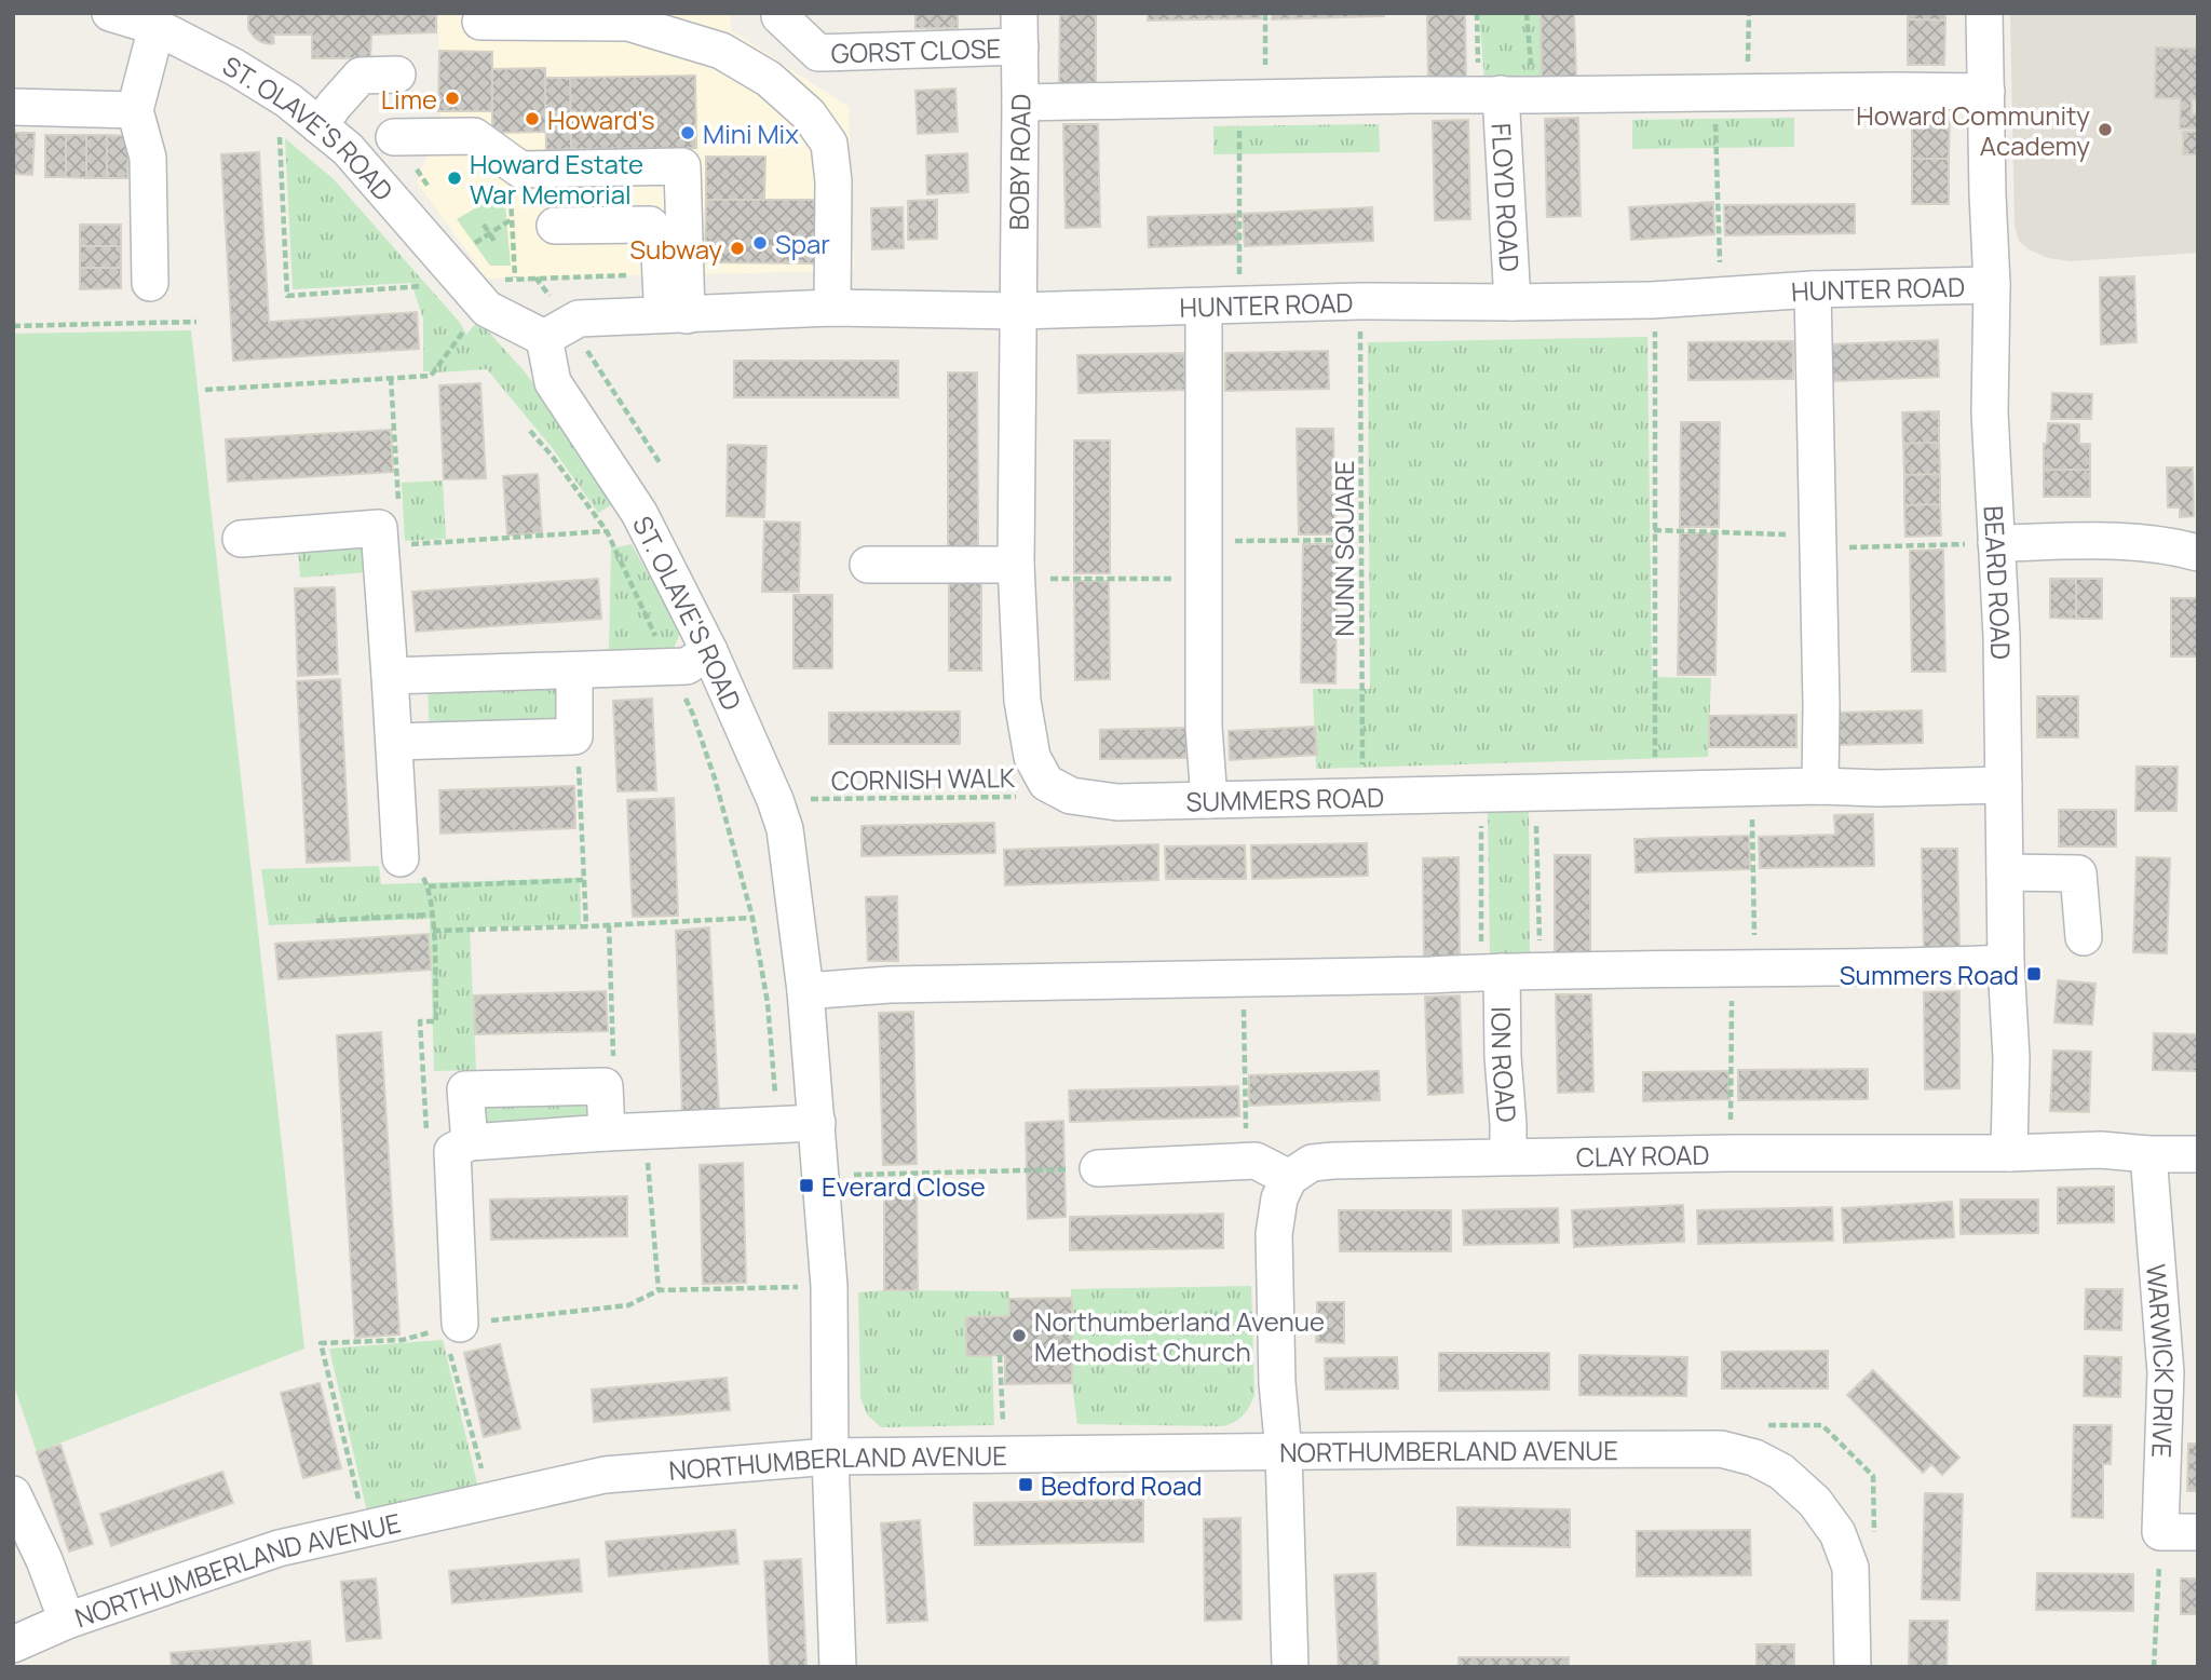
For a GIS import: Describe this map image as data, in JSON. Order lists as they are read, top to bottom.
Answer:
{
  "streets": {
    "street": [
      "GORST CLOSE",
      "ST. OLAVE'S ROAD",
      "BOBY ROAD",
      "FLOYD ROAD",
      "HUNTER ROAD",
      "BEARD ROAD",
      "SUMMERS ROAD",
      "ION ROAD",
      "CLAY ROAD",
      "WARWICK DRIVE",
      "NORTHUMBERLAND AVENUE"
    ],
    "path": ["NUNN SQUARE", "CORNISH WALK"]
  },
  "crossings": [
    ["GORST CLOSE", "BOBY ROAD"],
    ["ST. OLAVE'S ROAD", "HUNTER ROAD"],
    ["ST. OLAVE'S ROAD", "CORNISH WALK"],
    ["ST. OLAVE'S ROAD", "NORTHUMBERLAND AVENUE"],
    ["BOBY ROAD", "HUNTER ROAD"],
    ["BOBY ROAD", "SUMMERS ROAD"],
    ["FLOYD ROAD", "HUNTER ROAD"],
    ["HUNTER ROAD", "NUNN SQUARE"],
    ["HUNTER ROAD", "BEARD ROAD"],
    ["HUNTER ROAD", "SUMMERS ROAD"],
    ["NUNN SQUARE", "SUMMERS ROAD"],
    ["BEARD ROAD", "SUMMERS ROAD"],
    ["BEARD ROAD", "CLAY ROAD"],
    ["CORNISH WALK", "SUMMERS ROAD"],
    ["SUMMERS ROAD", "ION ROAD"],
    ["ION ROAD", "CLAY ROAD"],
    ["CLAY ROAD", "WARWICK DRIVE"]
  ],
  "places": {
    "other": [
      "Lime",
      "Howard's",
      "Howard Community Academy",
      "Mini Mix",
      "Howard Estate War Memorial",
      "Spar",
      "Subway",
      "Northumberland Avenue Methodist Church"
    ],
    "transit": ["Summers Road", "Everard Close", "Bedford Road"]
  }
}
